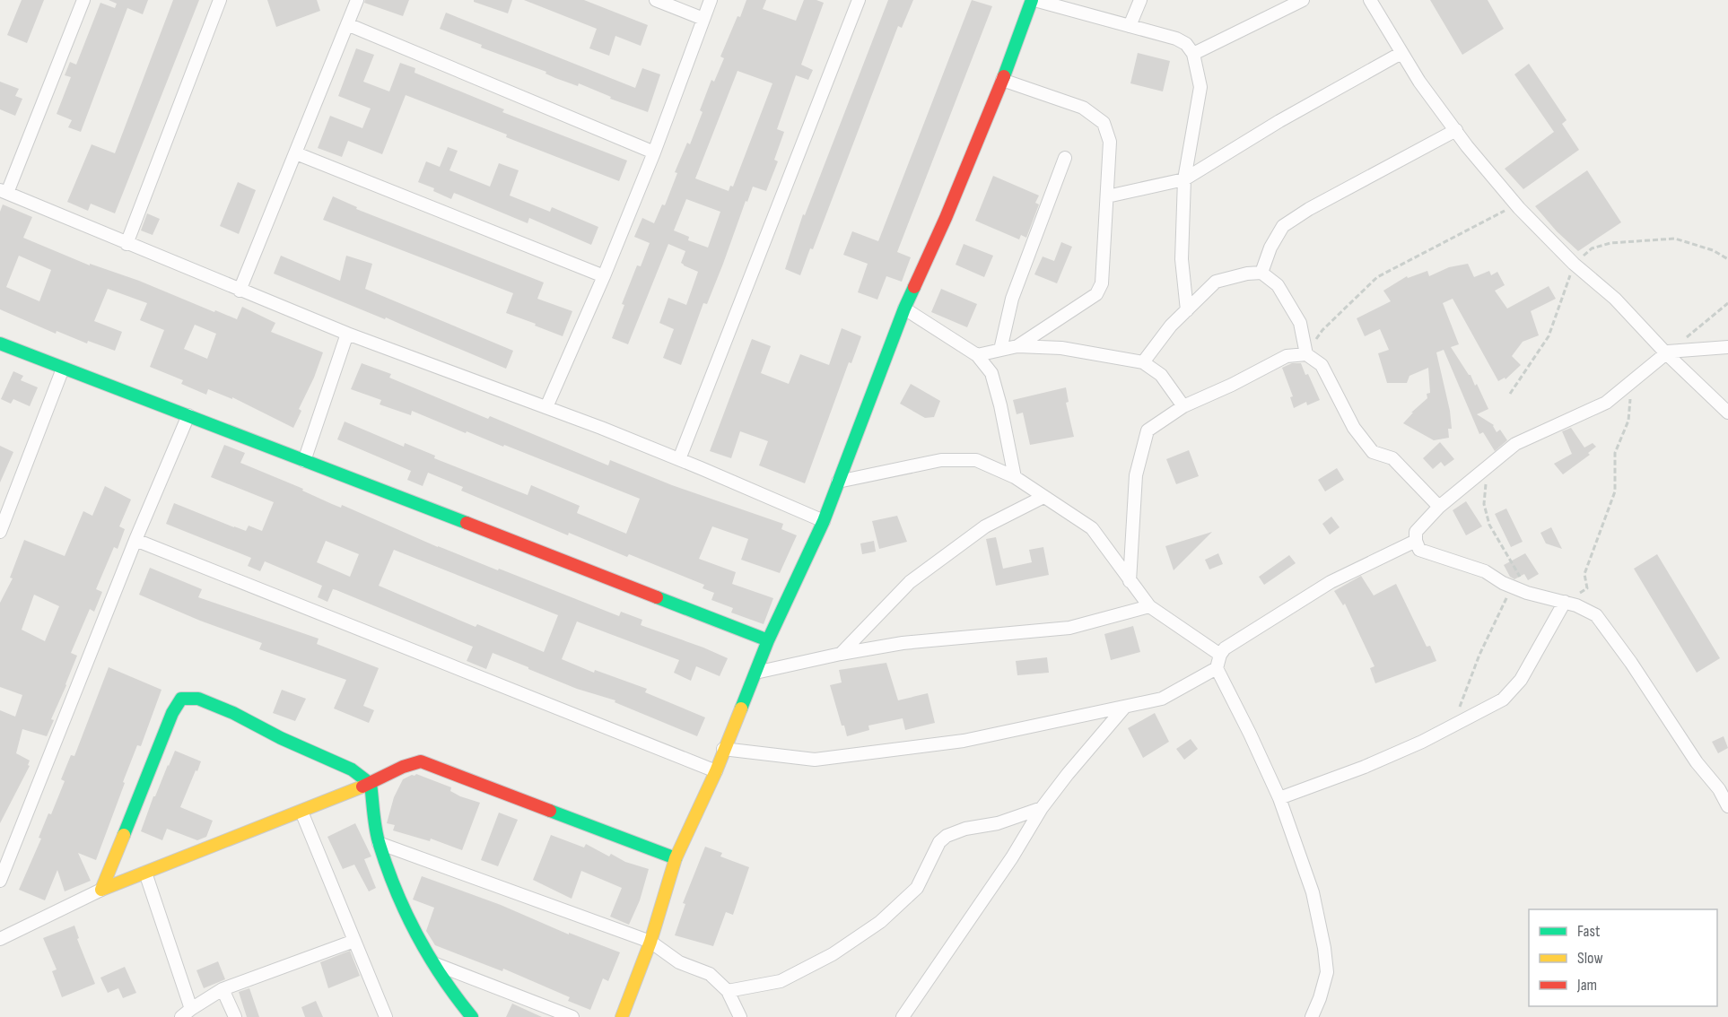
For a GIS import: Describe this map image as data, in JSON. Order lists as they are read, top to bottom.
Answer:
{
  "legend": ["Fast", "Slow", "Jam"]
}
